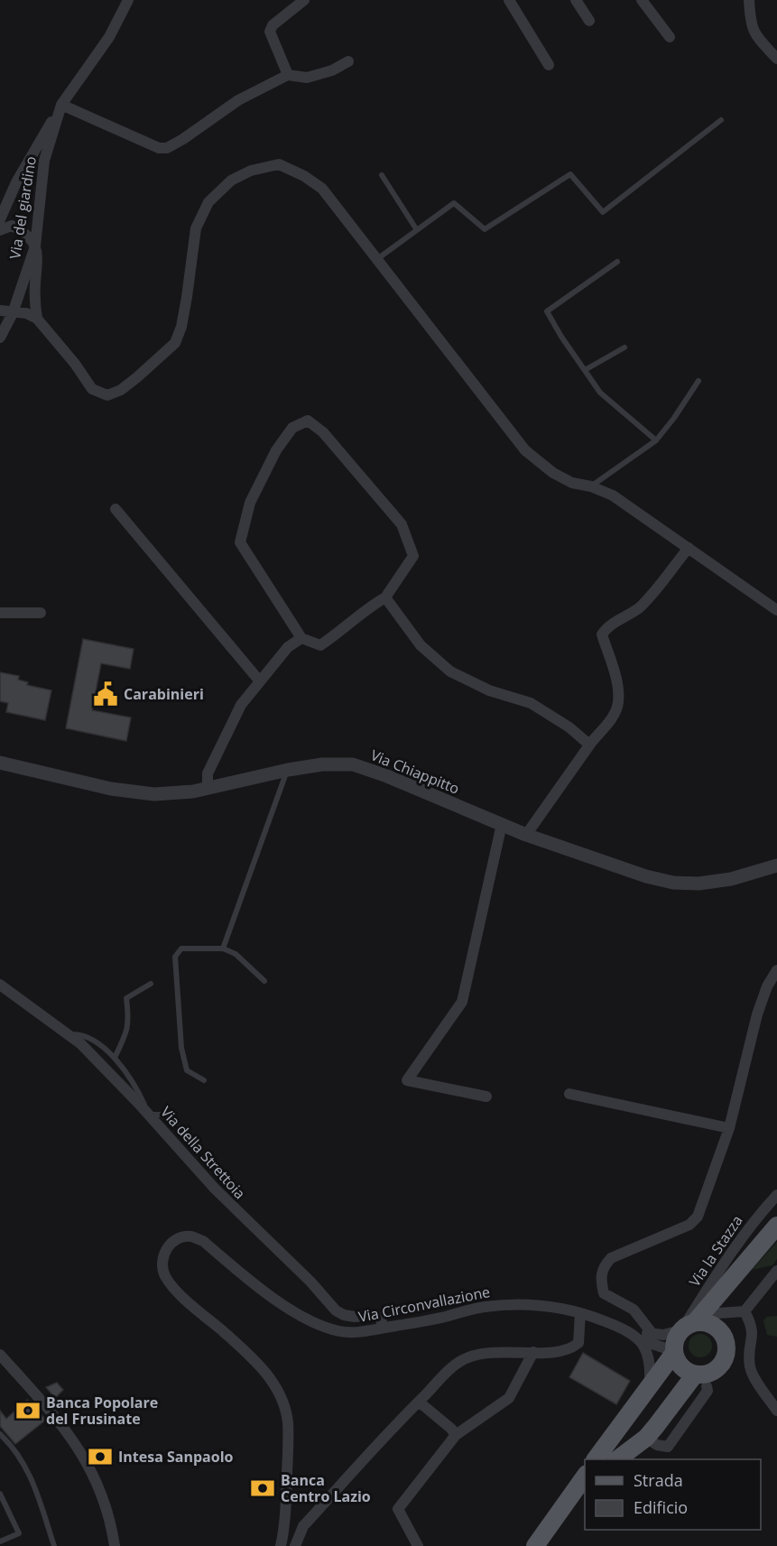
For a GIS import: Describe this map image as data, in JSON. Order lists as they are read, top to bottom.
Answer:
{
  "streets": {
    "street": [
      "Via del giardino",
      "Via Chiappitto",
      "Via della Strettoia",
      "Via la Stazza",
      "Via Circonvallazione"
    ]
  },
  "crossings": [
    ["Via della Strettoia", "Via Circonvallazione"],
    ["Via la Stazza", "Via Circonvallazione"]
  ],
  "places": {
    "public building": ["Carabinieri"],
    "bank": ["Banca Popolare del Frusinate", "Intesa Sanpaolo", "Banca Centro Lazio"]
  },
  "legend": ["Strada", "Edificio"]
}
